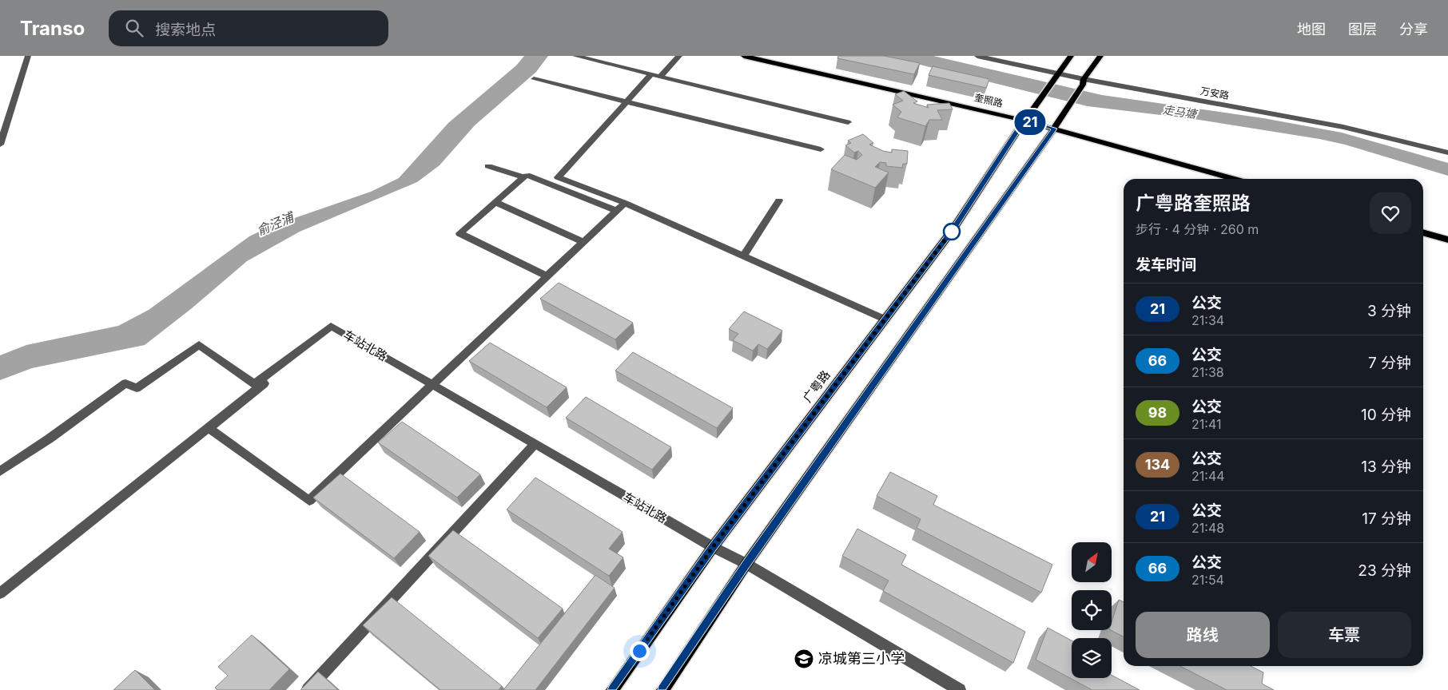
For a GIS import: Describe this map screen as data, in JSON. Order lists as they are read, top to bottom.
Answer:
{
  "streets": {
    "main road": ["奎照路", "广粤路"],
    "street": ["万安路", "车站北路"]
  },
  "crossings": [
    ["万安路", "广粤路"],
    ["奎照路", "广粤路"],
    ["车站北路", "广粤路"]
  ],
  "water": ["走马塘", "俞泾浦"],
  "places": {
    "school or university": ["凉城第三小学"]
  },
  "lines": ["bus line 21"],
  "north": "top right",
  "page": {
    "header": "Transo",
    "search": "搜索地点",
    "nav": ["地图", "图层", "分享"],
    "on_map": "21",
    "heading": [
      ["广粤路奎照路", "步行 · 4 分钟 · 260 m"],
      "发车时间"
    ],
    "list": [
      {
        "mark": "21",
        "name": "公交",
        "note": "21:34",
        "value": "3 分钟"
      },
      {
        "mark": "66",
        "name": "公交",
        "note": "21:38",
        "value": "7 分钟"
      },
      {
        "mark": "98",
        "name": "公交",
        "note": "21:41",
        "value": "10 分钟"
      },
      {
        "mark": "134",
        "name": "公交",
        "note": "21:44",
        "value": "13 分钟"
      },
      {
        "mark": "21",
        "name": "公交",
        "note": "21:48",
        "value": "17 分钟"
      },
      {
        "mark": "66",
        "name": "公交",
        "note": "21:54",
        "value": "23 分钟"
      }
    ],
    "buttons": ["路线", "车票"]
  }
}
